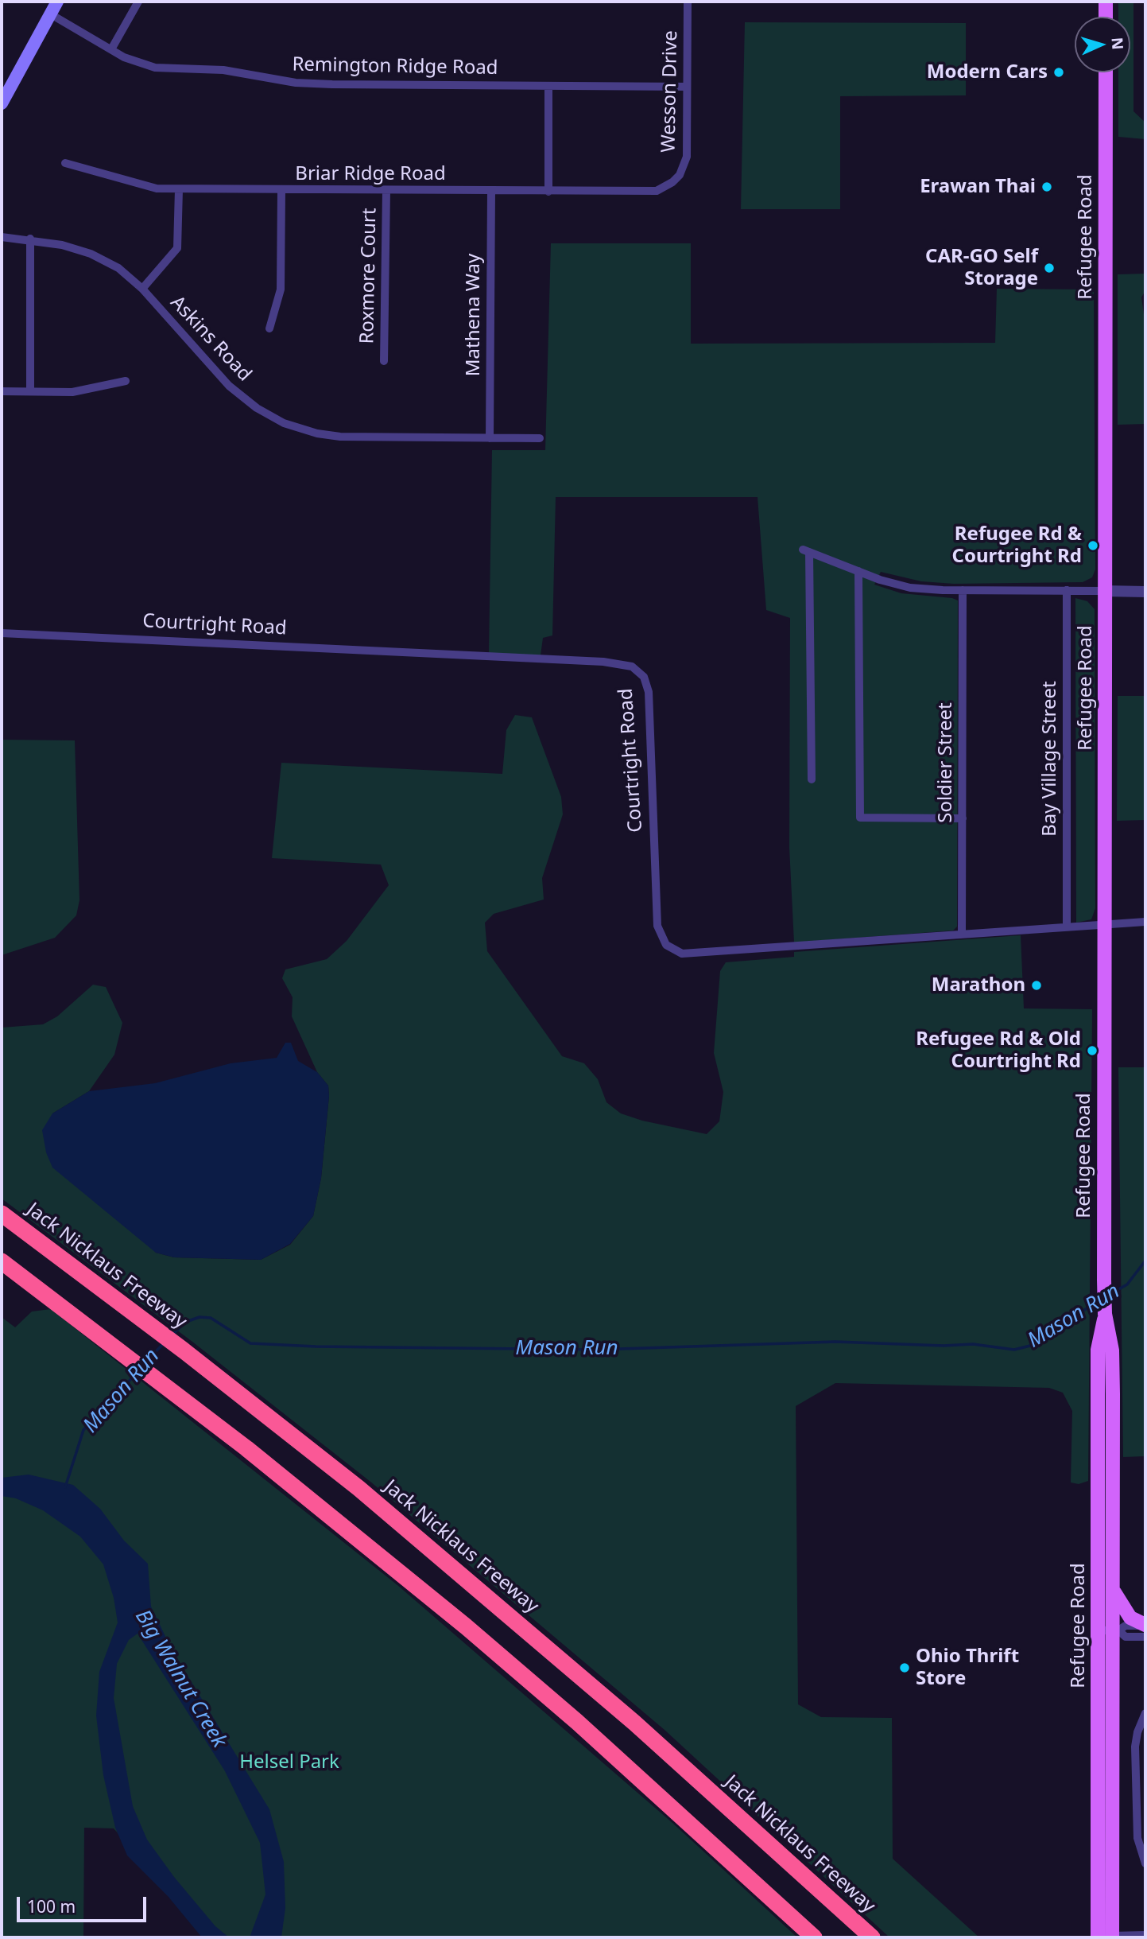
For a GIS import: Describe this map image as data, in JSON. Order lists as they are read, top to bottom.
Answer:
{
  "streets": {
    "highway": ["Jack Nicklaus Freeway"],
    "main road": ["Refugee Road"],
    "street": [
      "Remington Ridge Road",
      "Wesson Drive",
      "Briar Ridge Road",
      "Roxmore Court",
      "Mathena Way",
      "Askins Road",
      "Courtright Road",
      "Bay Village Street",
      "Soldier Street"
    ]
  },
  "crossings": [
    ["Remington Ridge Road", "Wesson Drive"],
    ["Wesson Drive", "Briar Ridge Road"],
    ["Briar Ridge Road", "Roxmore Court"],
    ["Briar Ridge Road", "Mathena Way"],
    ["Refugee Road", "Courtright Road"],
    ["Mathena Way", "Askins Road"],
    ["Courtright Road", "Bay Village Street"],
    ["Courtright Road", "Soldier Street"]
  ],
  "water": ["Mason Run", "Big Walnut Creek"],
  "parks": ["Helsel Park"],
  "places": [
    "Modern Cars",
    "Erawan Thai",
    "CAR-GO Self Storage",
    "Refugee Rd & Courtright Rd",
    "Marathon",
    "Refugee Rd & Old Courtright Rd",
    "Ohio Thrift Store"
  ],
  "scale_bar": "100 m",
  "north": "right"
}
